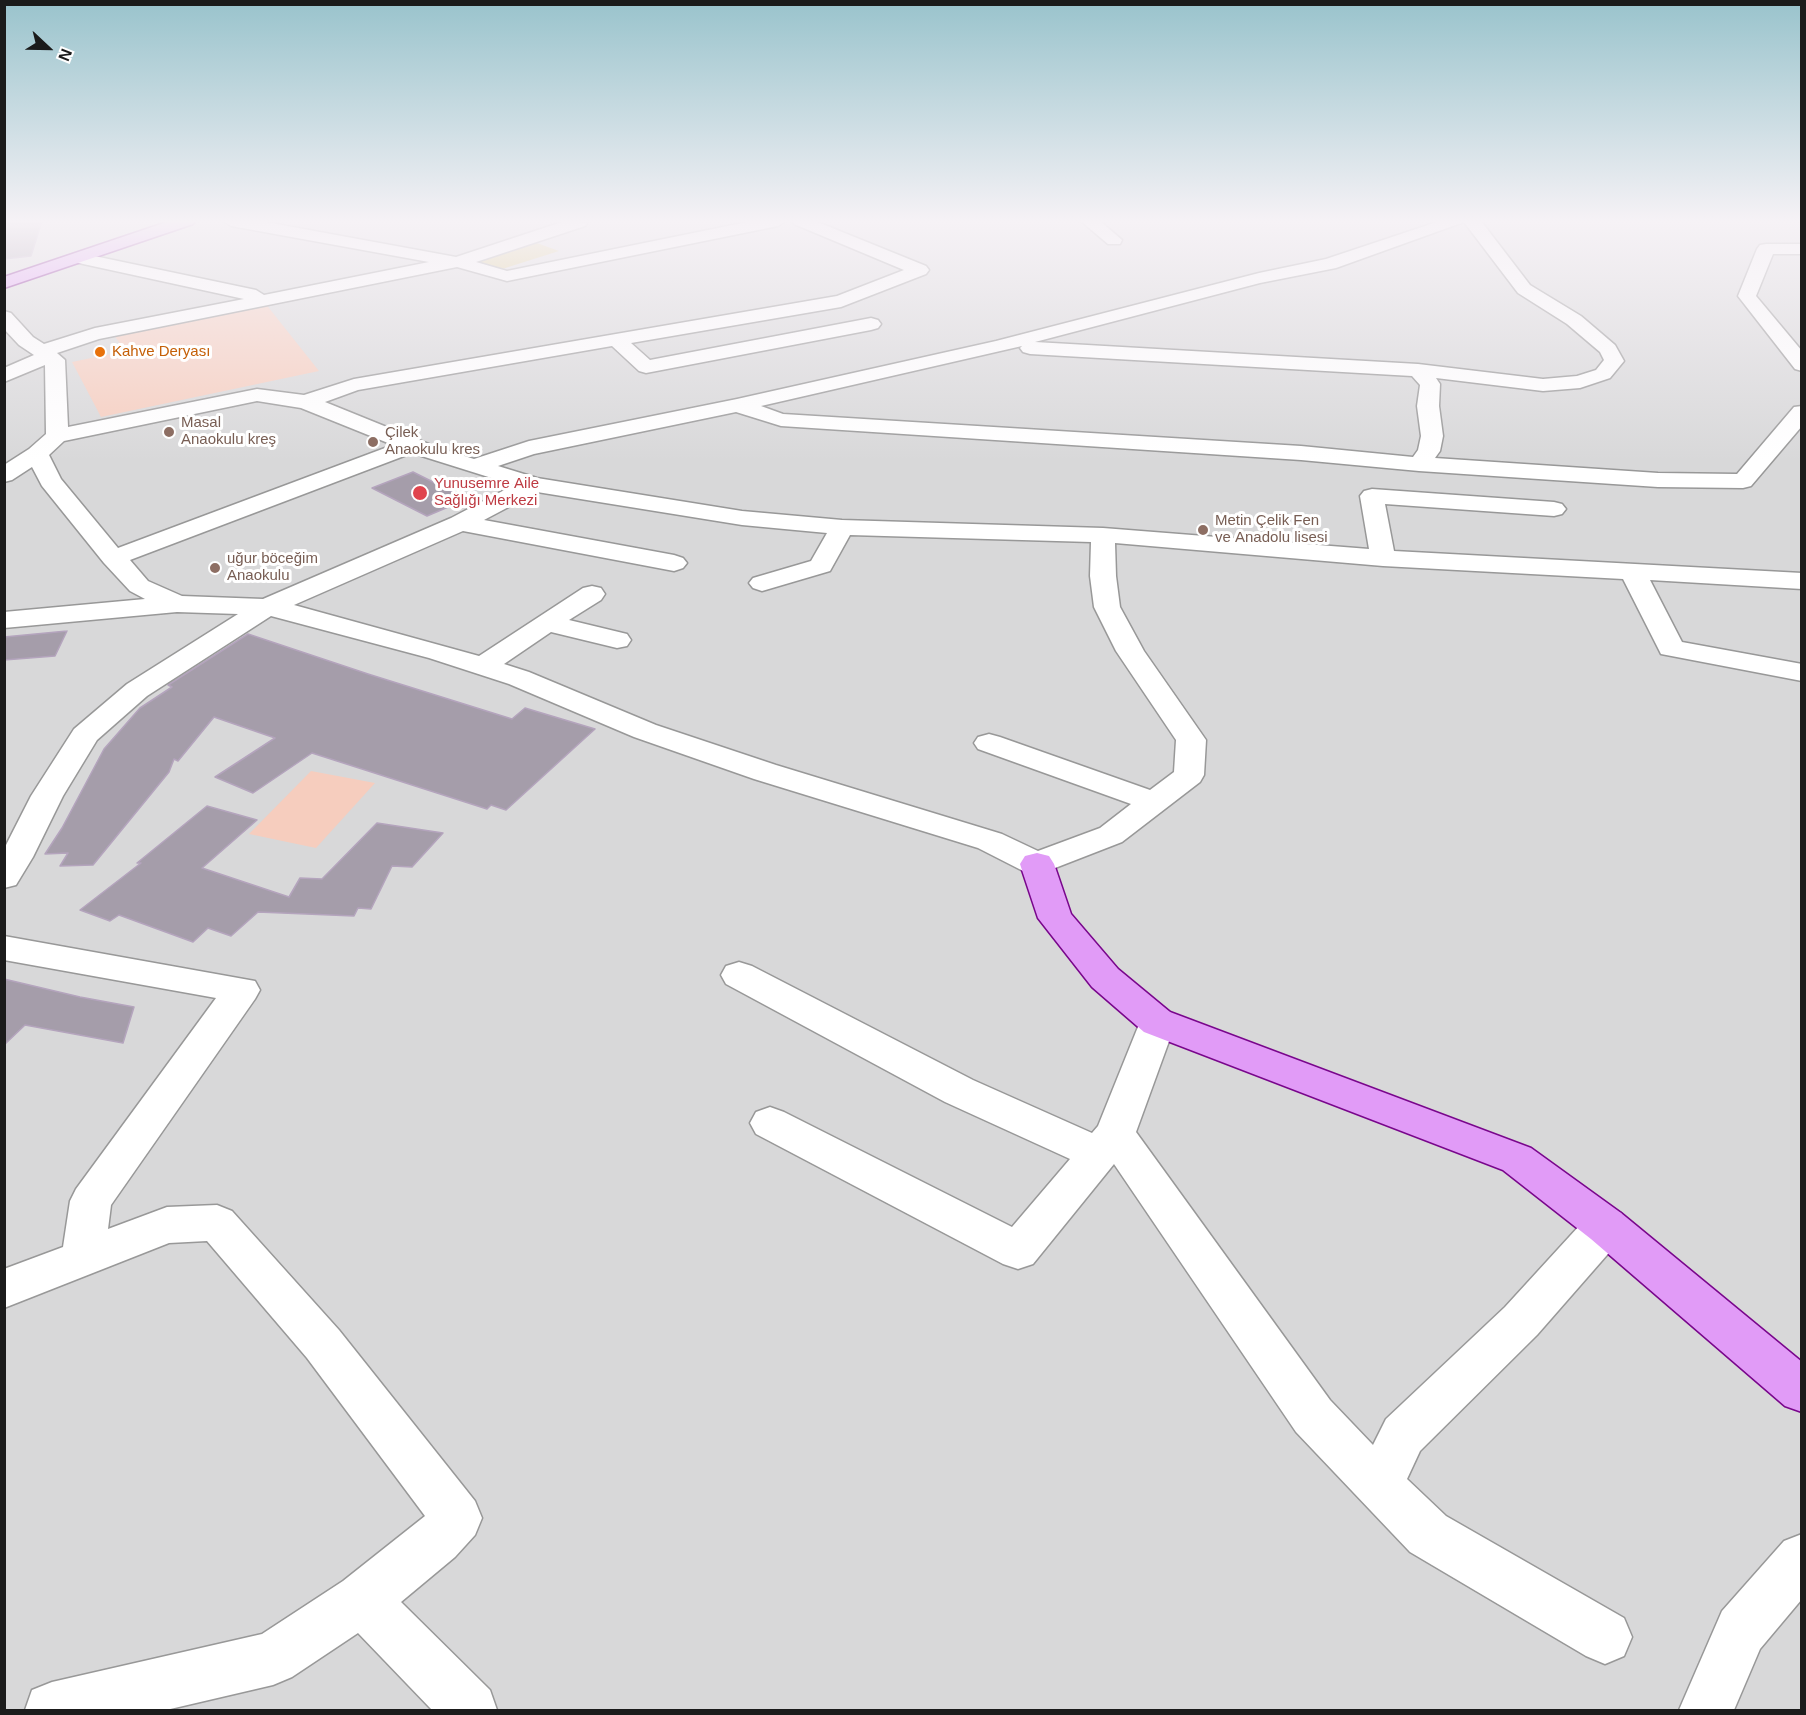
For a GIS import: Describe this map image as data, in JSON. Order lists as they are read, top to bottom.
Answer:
{
  "places": [
    "Kahve Deryası",
    "Masal Anaokulu kreş",
    "Çilek Anaokulu kres",
    "Yunusemre Aile Sağlığı Merkezi",
    "Metin Çelik Fen ve Anadolu lisesi",
    "uğur böceğim Anaokulu"
  ],
  "north": "right"
}
